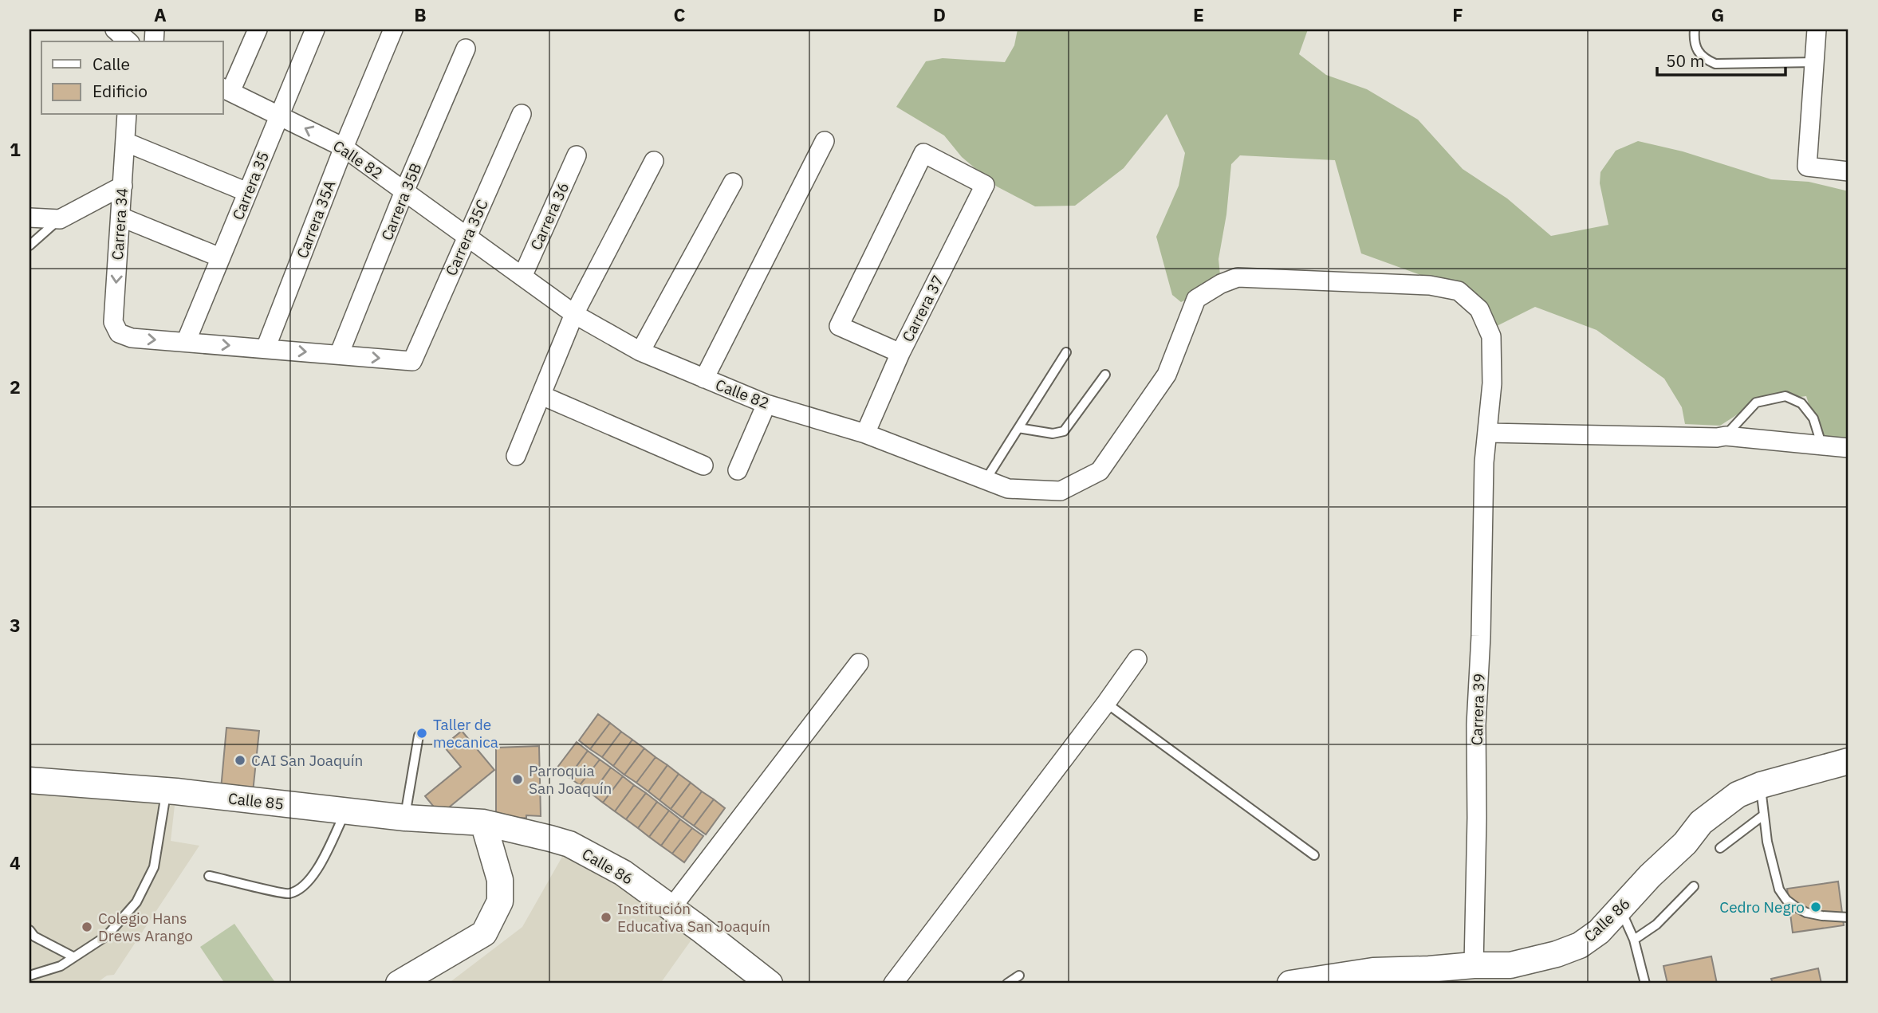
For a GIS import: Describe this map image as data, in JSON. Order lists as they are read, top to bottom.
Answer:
{
  "streets": {
    "main road": ["Calle 85", "Calle 86"],
    "street": [
      "Calle 82",
      "Carrera 35",
      "Carrera 35B",
      "Carrera 36",
      "Carrera 35A",
      "Carrera 34",
      "Carrera 35C",
      "Carrera 37",
      "Carrera 39"
    ]
  },
  "crossings": [
    ["Calle 82", "Carrera 35"],
    ["Calle 82", "Carrera 35B"],
    ["Calle 82", "Carrera 36"],
    ["Calle 82", "Carrera 35A"],
    ["Calle 82", "Carrera 35C"],
    ["Calle 82", "Carrera 37"],
    ["Calle 82", "Carrera 39"],
    ["Carrera 35", "Carrera 34"],
    ["Carrera 35B", "Carrera 35C"],
    ["Carrera 39", "Calle 86"],
    ["Calle 85", "Calle 86"]
  ],
  "places": [
    "Taller de mecanica",
    "CAI San Joaquín",
    "Parroquia San Joaquín",
    "Cedro Negro",
    "Institución Educativa San Joaquín",
    "Colegio Hans Drews Arango"
  ],
  "legend": ["Calle", "Edificio"],
  "scale_bar": "50 m",
  "grid": {
    "columns": [
      "A",
      "B",
      "C",
      "D",
      "E",
      "F",
      "G"
    ],
    "rows": [
      "1",
      "2",
      "3",
      "4"
    ]
  }
}
